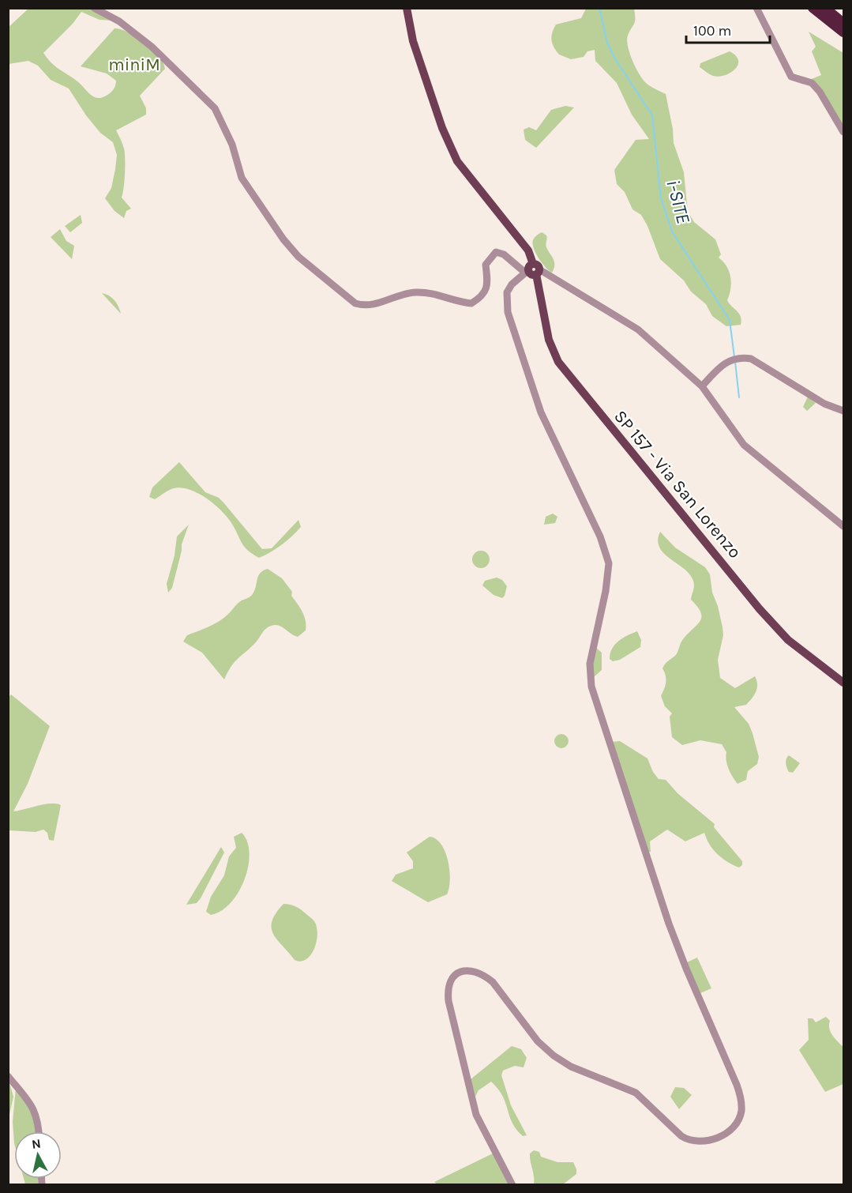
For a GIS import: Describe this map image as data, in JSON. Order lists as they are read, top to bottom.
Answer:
{
  "streets": {
    "main road": ["SP 157 - Via San Lorenzo"]
  },
  "water": ["i-SITE"],
  "parks": ["miniM"],
  "scale_bar": "100 m",
  "north": "top"
}
